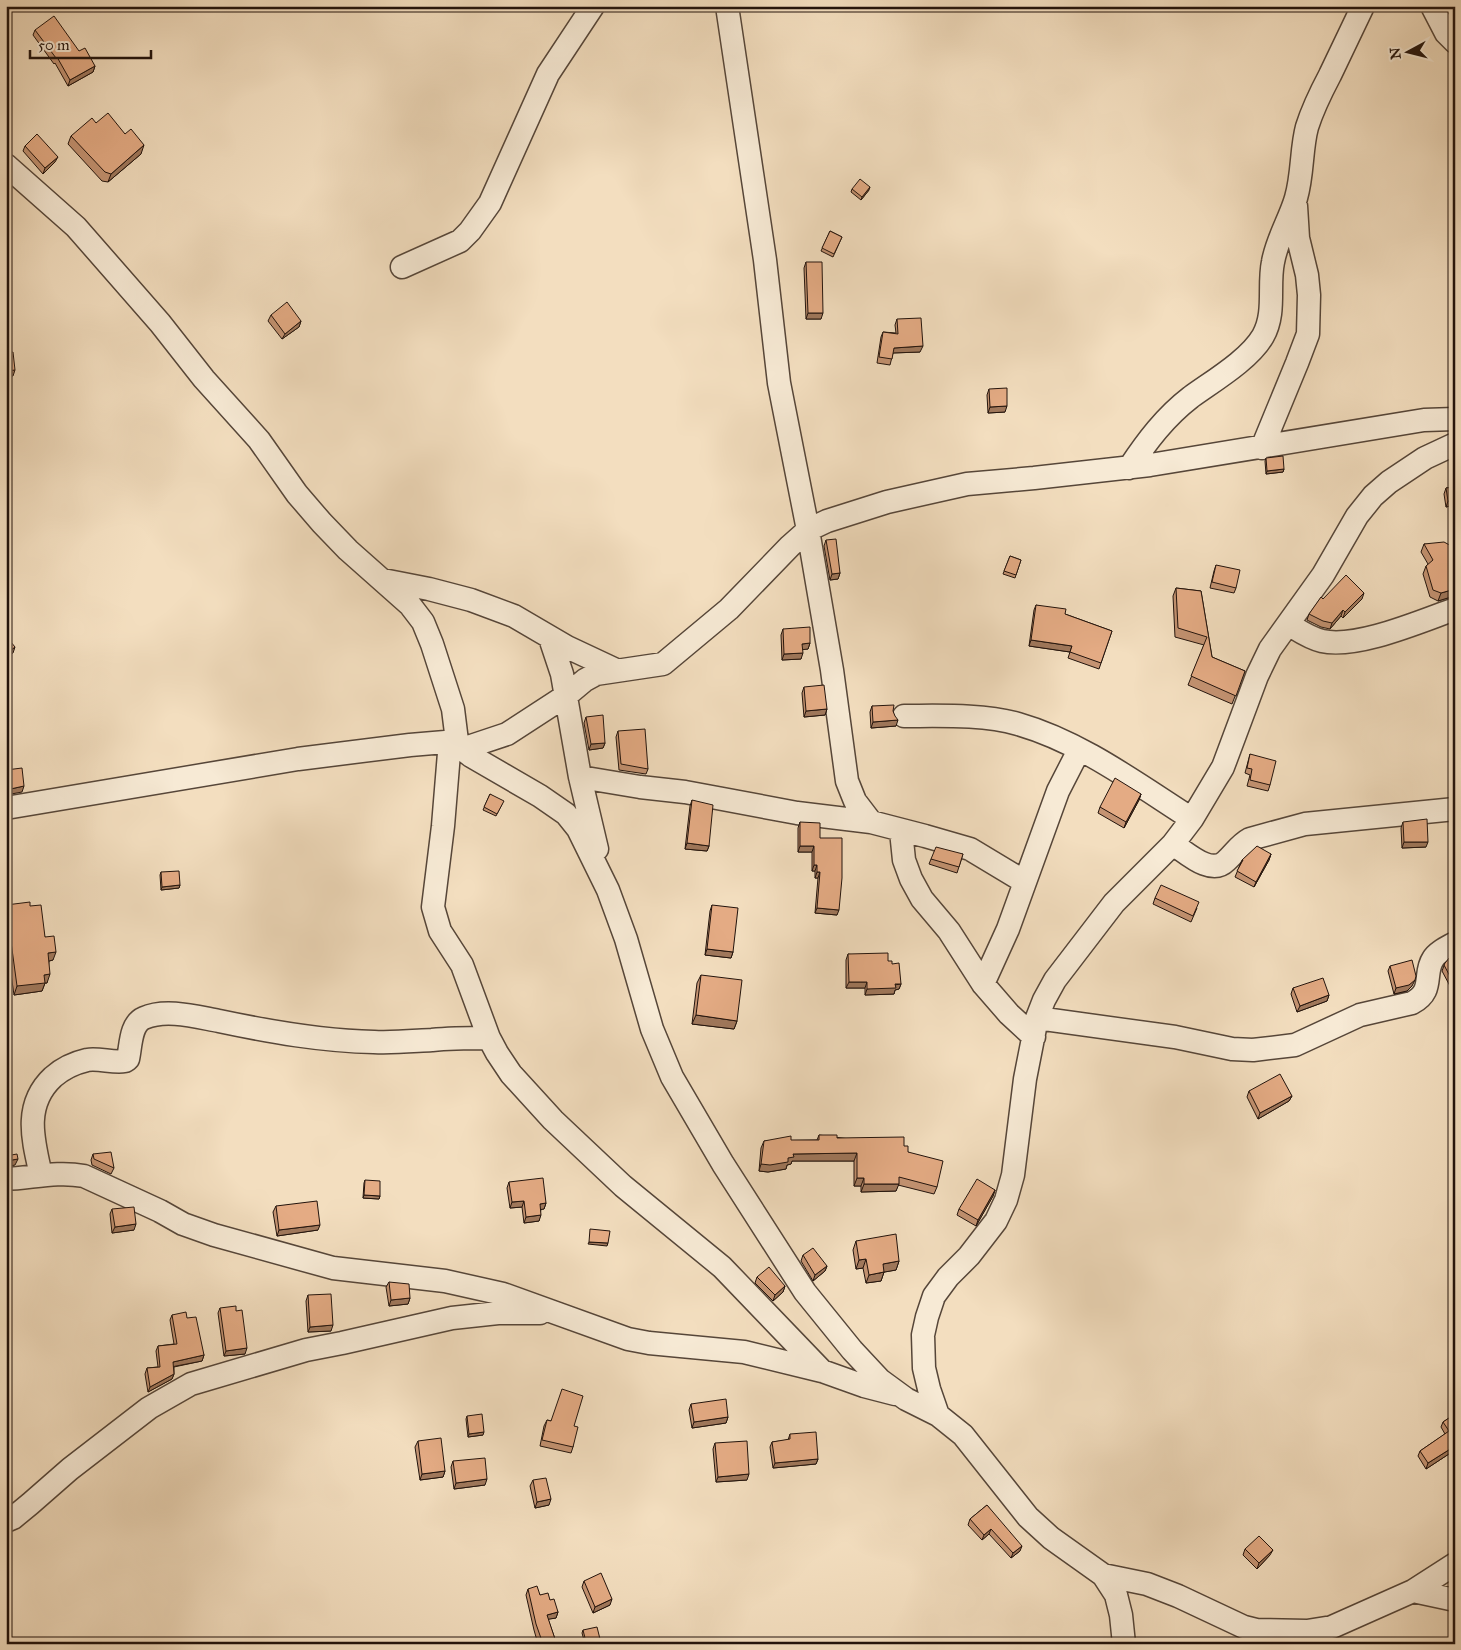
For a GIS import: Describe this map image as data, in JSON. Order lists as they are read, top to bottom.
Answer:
{
  "scale_bar": "50 m",
  "north": "left"
}
